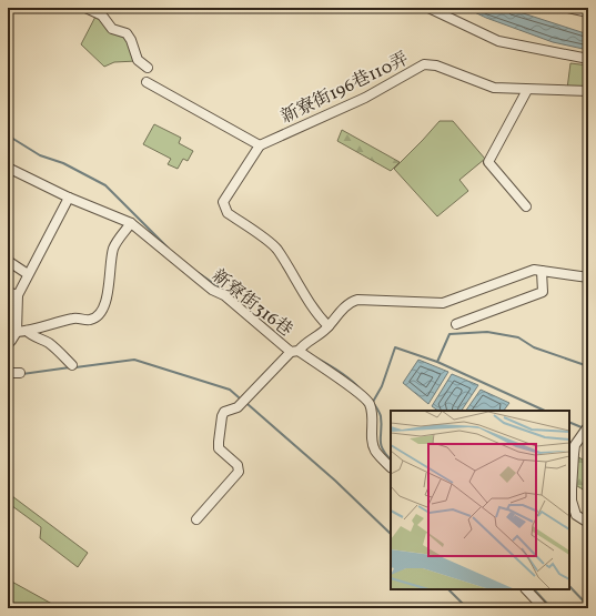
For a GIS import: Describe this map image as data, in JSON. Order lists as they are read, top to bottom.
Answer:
{
  "streets": {
    "street": ["新寮街196巷110弄", "新寮街316巷"]
  }
}
